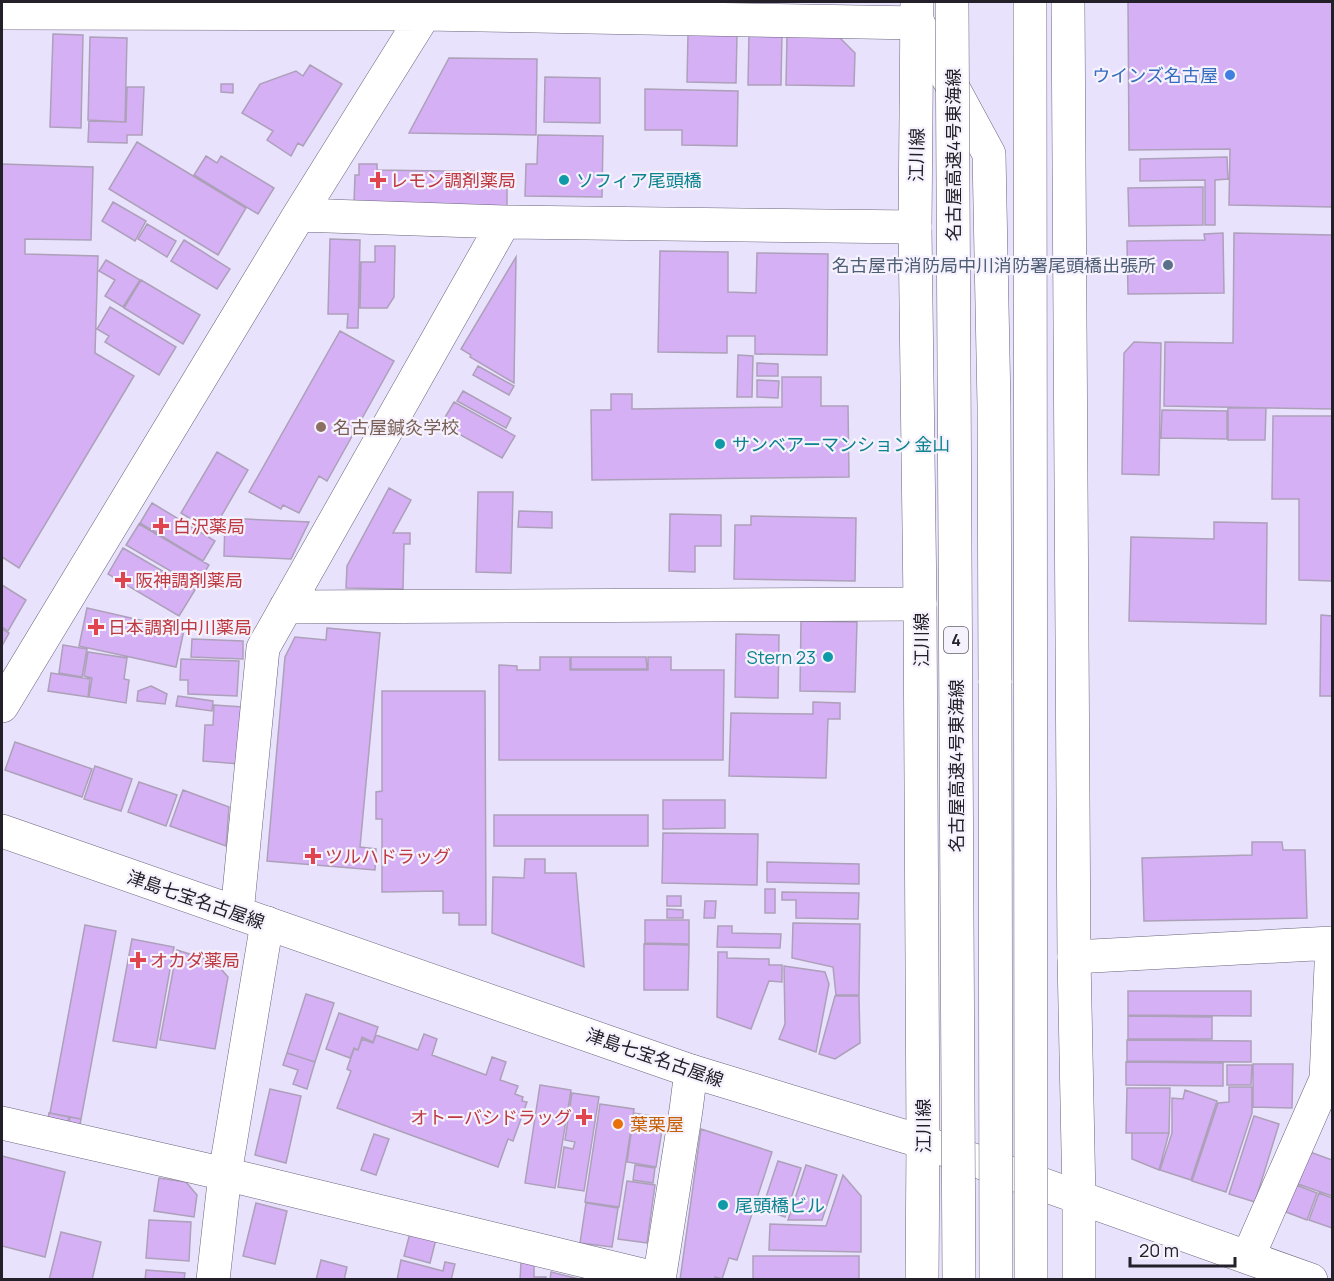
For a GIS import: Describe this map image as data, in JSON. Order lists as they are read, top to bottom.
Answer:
{
  "streets": {
    "main road": [
      "江川線",
      "名古屋高速4号東海線",
      "4",
      "津島七宝名古屋線"
    ]
  },
  "crossings": [
    ["江川線", "津島七宝名古屋線"]
  ],
  "places": {
    "other": [
      "ウインズ名古屋",
      "ソフィア尾頭橋",
      "名古屋市消防局中川消防署尾頭橋出張所",
      "名古屋鍼灸学校",
      "サンベアーマンション 金山",
      "Stern 23",
      "葉栗屋",
      "尾頭橋ビル"
    ],
    "health": [
      "レモン調剤薬局",
      "白沢薬局",
      "阪神調剤薬局",
      "日本調剤中川薬局",
      "ツルハドラッグ",
      "オカダ薬局",
      "オトーバシドラッグ"
    ]
  },
  "scale_bar": "20 m"
}
